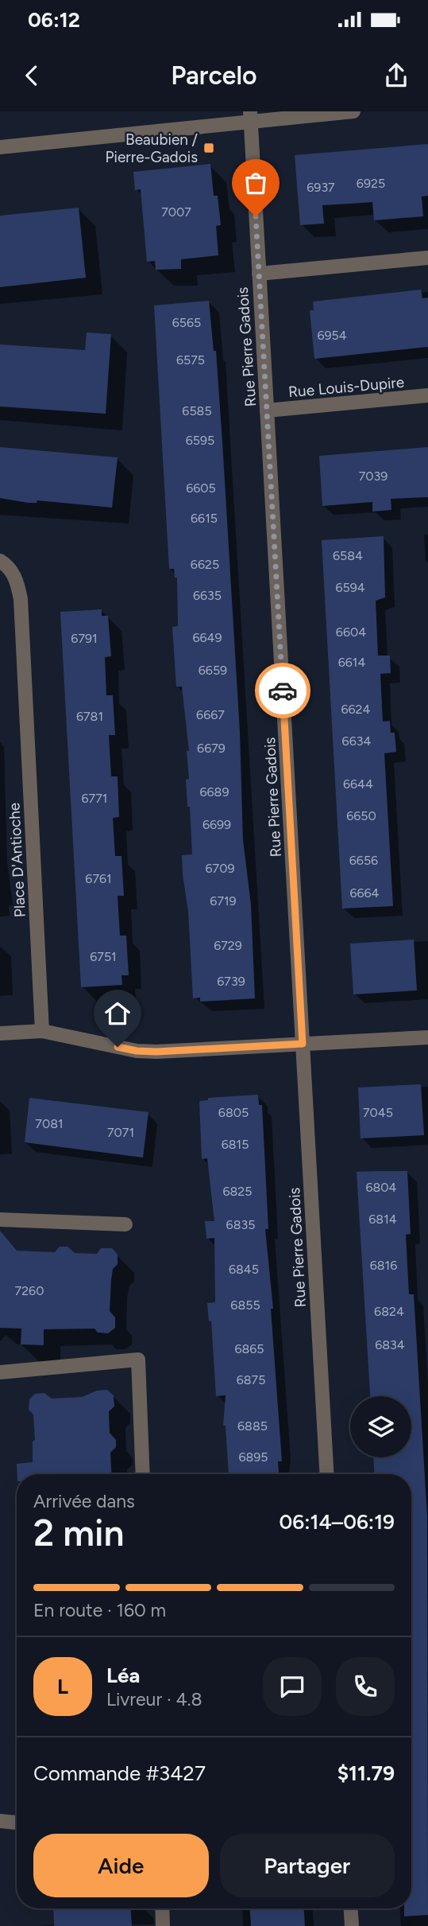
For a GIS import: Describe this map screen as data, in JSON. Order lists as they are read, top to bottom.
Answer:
{
  "streets": {
    "street": ["Rue Pierre Gadois", "Rue Louis-Dupire", "Place D'Antioche"]
  },
  "crossings": [
    ["Rue Pierre Gadois", "Rue Louis-Dupire"]
  ],
  "places": {
    "transit": ["Beaubien / Pierre-Gadois"]
  },
  "house_numbers": [
    "6925",
    "6937",
    "7007",
    "6565",
    "6954",
    "6575",
    "6585",
    "6595",
    "7039",
    "6605",
    "6615",
    "6584",
    "6625",
    "6594",
    "6635",
    "6604",
    "6649",
    "6791",
    "6614",
    "6659",
    "6624",
    "6667",
    "6781",
    "6634",
    "6679",
    "6644",
    "6689",
    "6771",
    "6650",
    "6699",
    "6656",
    "6709",
    "6761",
    "6664",
    "6719",
    "6729",
    "6751",
    "6739",
    "6805",
    "7045",
    "7081",
    "7071",
    "6815",
    "6804",
    "6825",
    "6814",
    "6835",
    "6816",
    "6845",
    "7260",
    "6855",
    "6824",
    "6834",
    "6865",
    "6875",
    "6885",
    "6895"
  ],
  "page": {
    "status": "06:12",
    "header": "Parcelo",
    "heading": ["2 min", "Arrivée dans", "06:14–06:19"],
    "panel": [
      "Léa",
      "Livreur · 4.8",
      "Commande #3427",
      "$11.79"
    ],
    "bar": "En route · 160 m",
    "round": "L",
    "buttons": ["Aide", "Partager"]
  }
}
